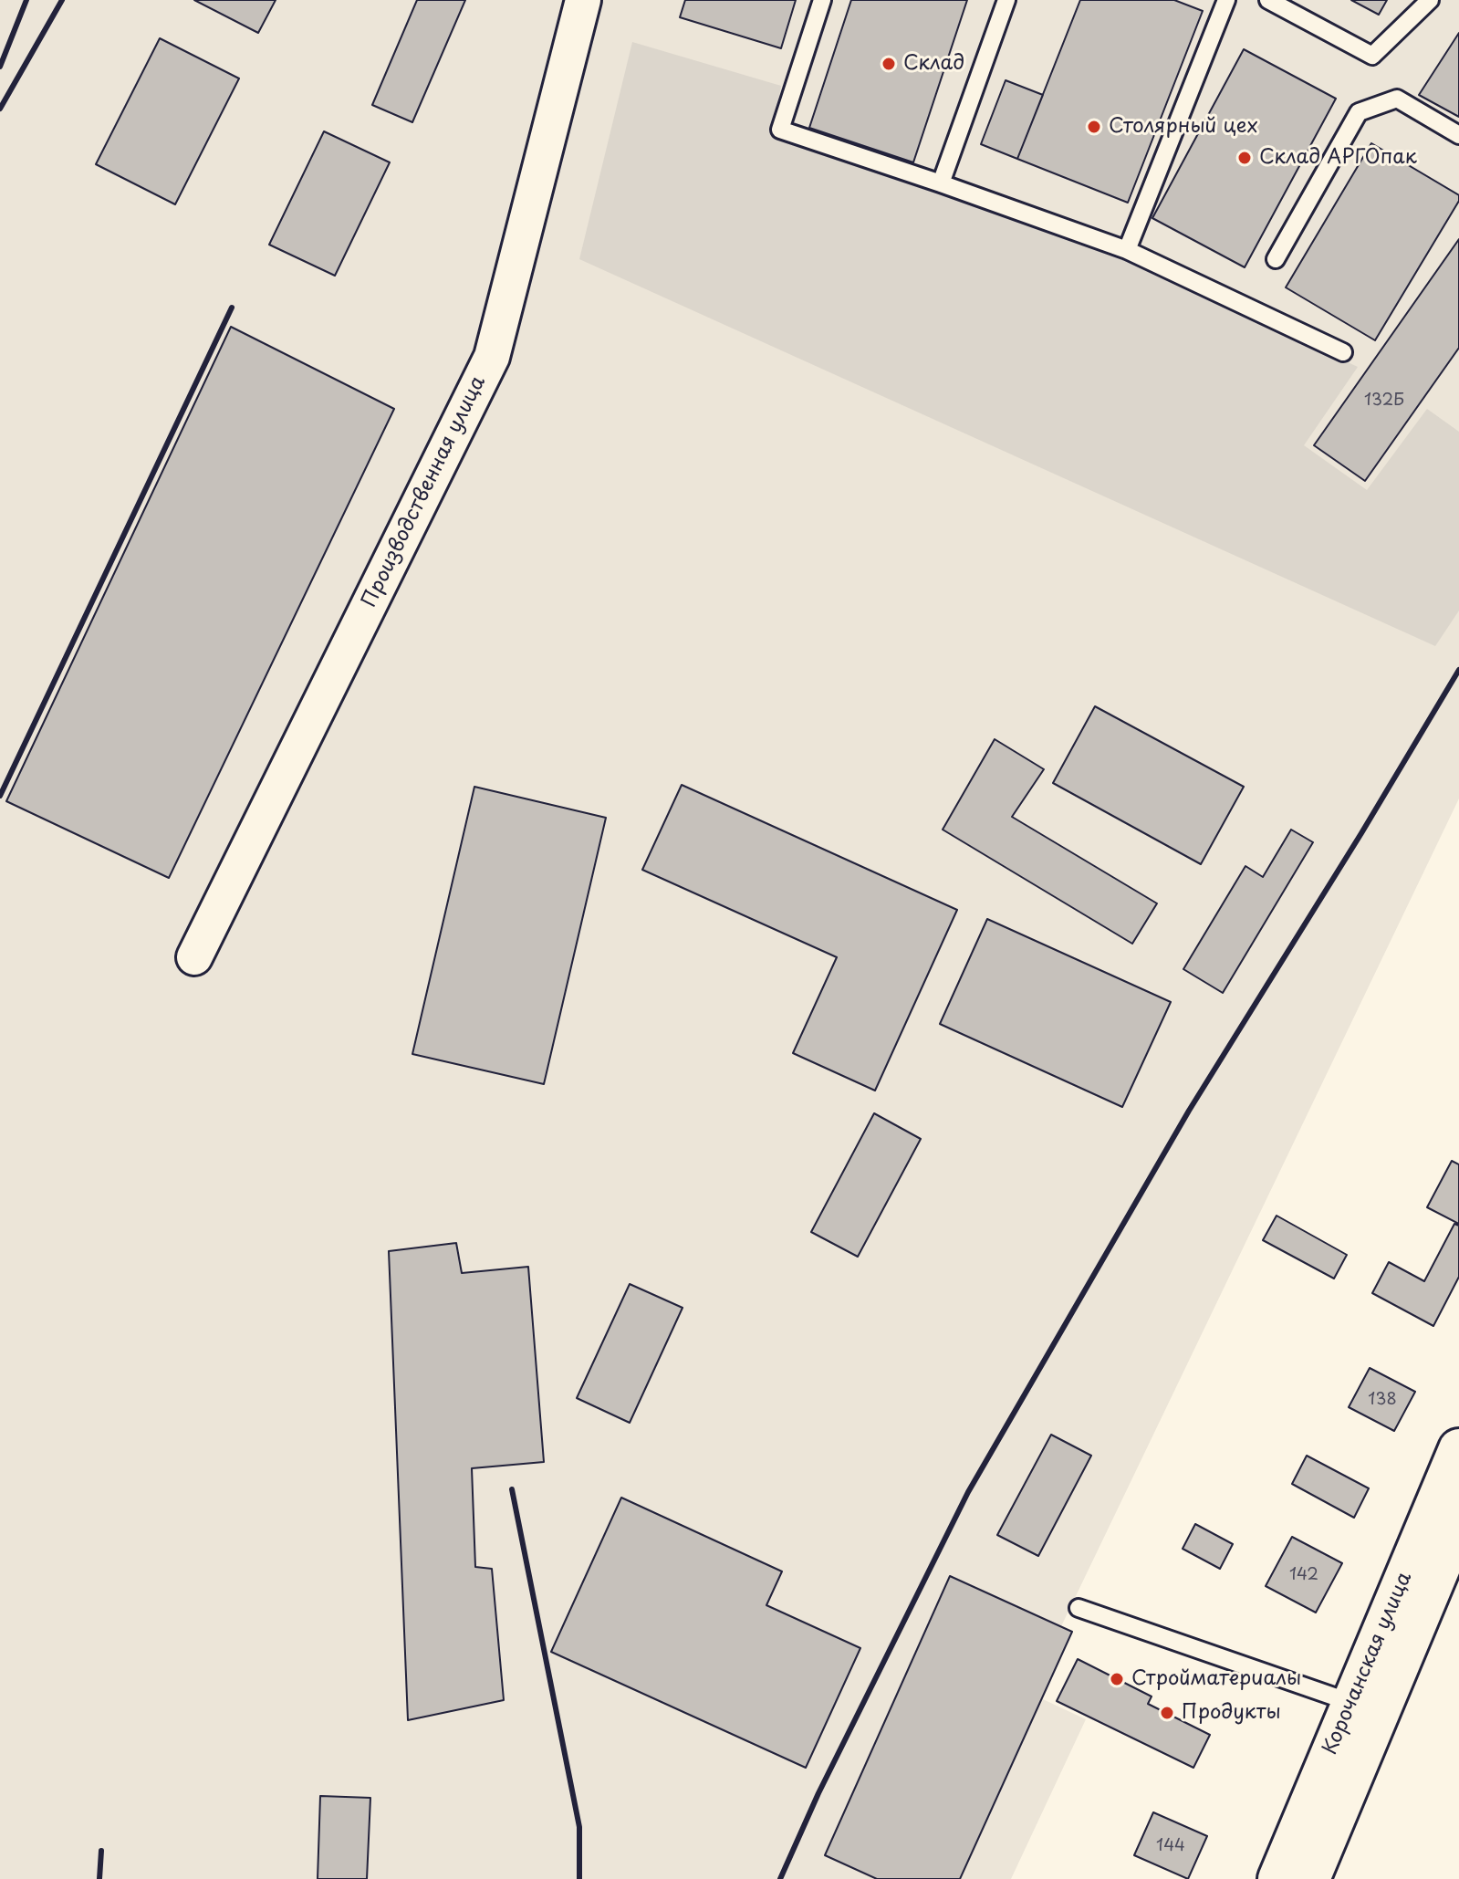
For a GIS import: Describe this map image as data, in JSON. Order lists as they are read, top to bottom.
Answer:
{
  "streets": {
    "main road": ["Корочанская улица"],
    "street": ["Производственная улица"]
  },
  "places": [
    "Склад",
    "Столярный цех",
    "Склад АРГОпак",
    "Стройматериалы",
    "Продукты"
  ],
  "house_numbers": [
    "132Б",
    "138",
    "142",
    "144"
  ]
}
